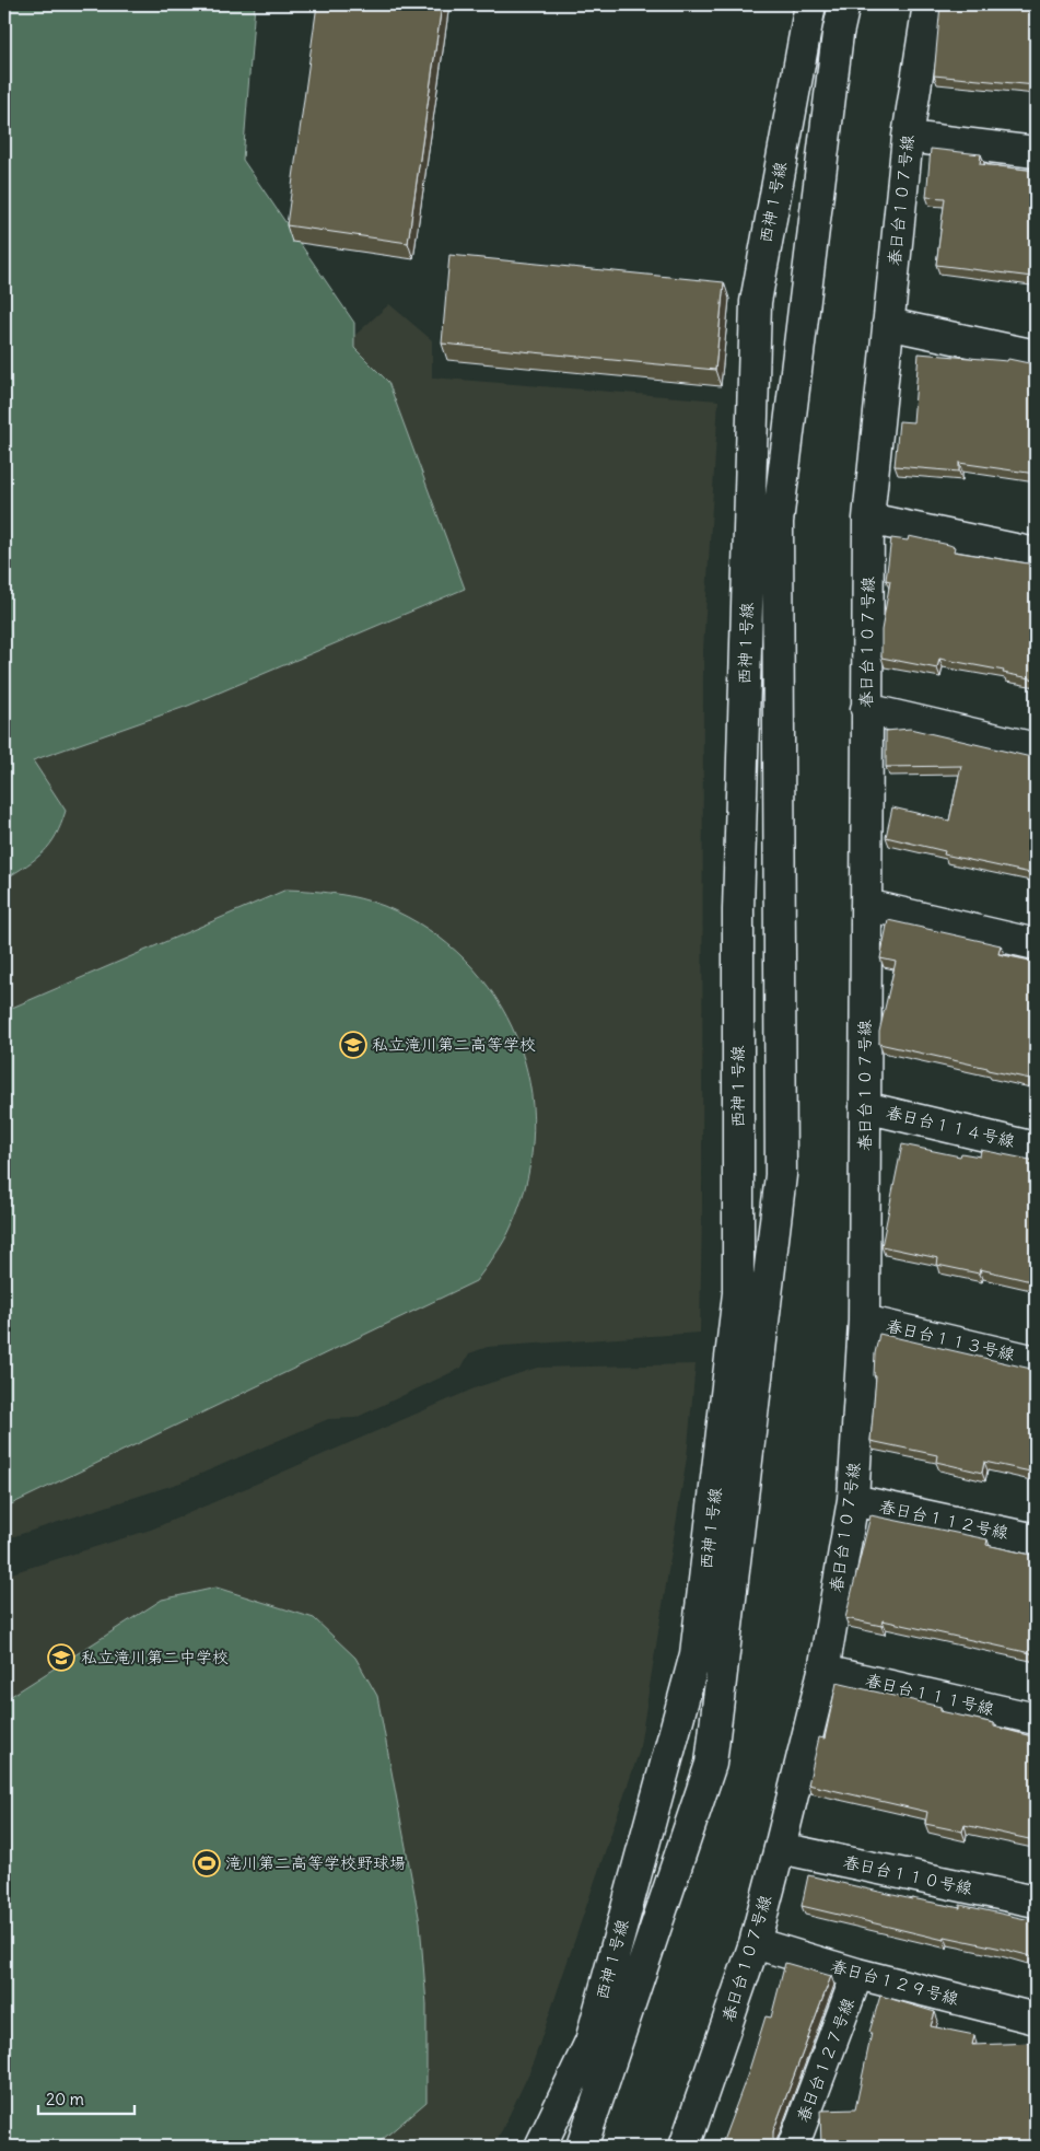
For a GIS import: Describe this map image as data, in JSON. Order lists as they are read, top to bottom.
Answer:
{
  "streets": {
    "street": [
      "春日台１０７号線",
      "西神１号線",
      "春日台１１４号線",
      "春日台１１３号線",
      "春日台１１２号線",
      "春日台１１１号線",
      "春日台１１０号線",
      "春日台１２９号線",
      "春日台１２７号線"
    ]
  },
  "crossings": [
    ["春日台１０７号線", "春日台１１４号線"],
    ["春日台１０７号線", "春日台１１３号線"],
    ["春日台１０７号線", "春日台１１２号線"],
    ["春日台１０７号線", "春日台１１１号線"],
    ["春日台１０７号線", "春日台１１０号線"],
    ["春日台１０７号線", "春日台１２９号線"],
    ["春日台１２９号線", "春日台１２７号線"]
  ],
  "places": {
    "school or university": ["私立滝川第二高等学校", "私立滝川第二中学校"],
    "sports": ["滝川第二高等学校野球場"]
  },
  "scale_bar": "20 m"
}
